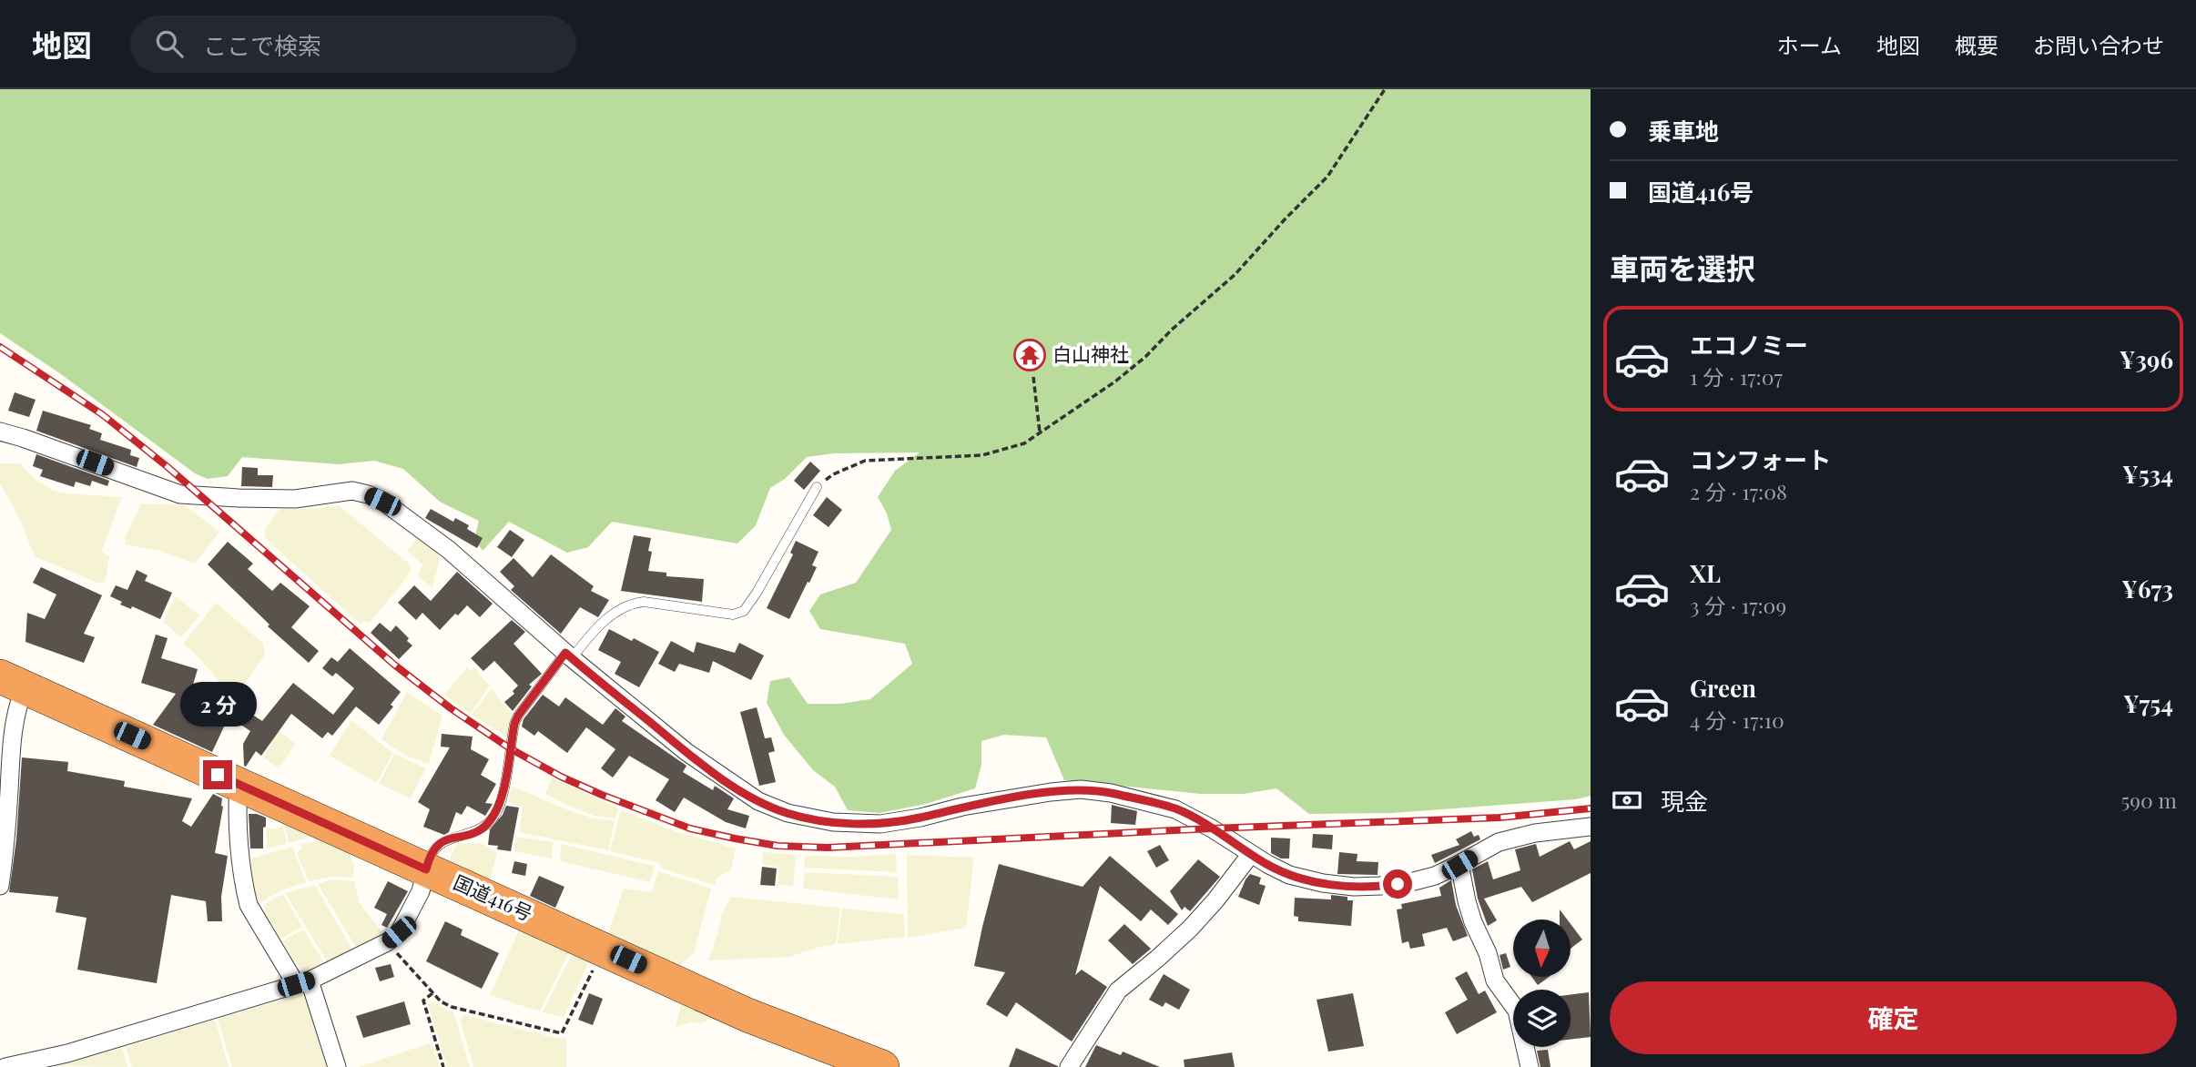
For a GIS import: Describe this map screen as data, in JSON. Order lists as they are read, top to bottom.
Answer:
{
  "streets": {
    "highway": ["国道416号"]
  },
  "places": {
    "temple": ["白山神社"]
  },
  "north": "bottom",
  "page": {
    "header": "地図",
    "search": "ここで検索",
    "nav": [
      "ホーム",
      "地図",
      "概要",
      "お問い合わせ"
    ],
    "banner": ["乗車地", "国道416号"],
    "heading": "車両を選択",
    "list": [
      {
        "name": "エコノミー",
        "note": "1 分 · 17:07",
        "value": "¥396"
      },
      {
        "name": "コンフォート",
        "note": "2 分 · 17:08",
        "value": "¥534"
      },
      {
        "name": "XL",
        "note": "3 分 · 17:09",
        "value": "¥673"
      },
      {
        "name": "Green",
        "note": "4 分 · 17:10",
        "value": "¥754"
      }
    ],
    "bubble": "2 分",
    "pay": ["現金", "590 m"],
    "buttons": "確定"
  }
}
